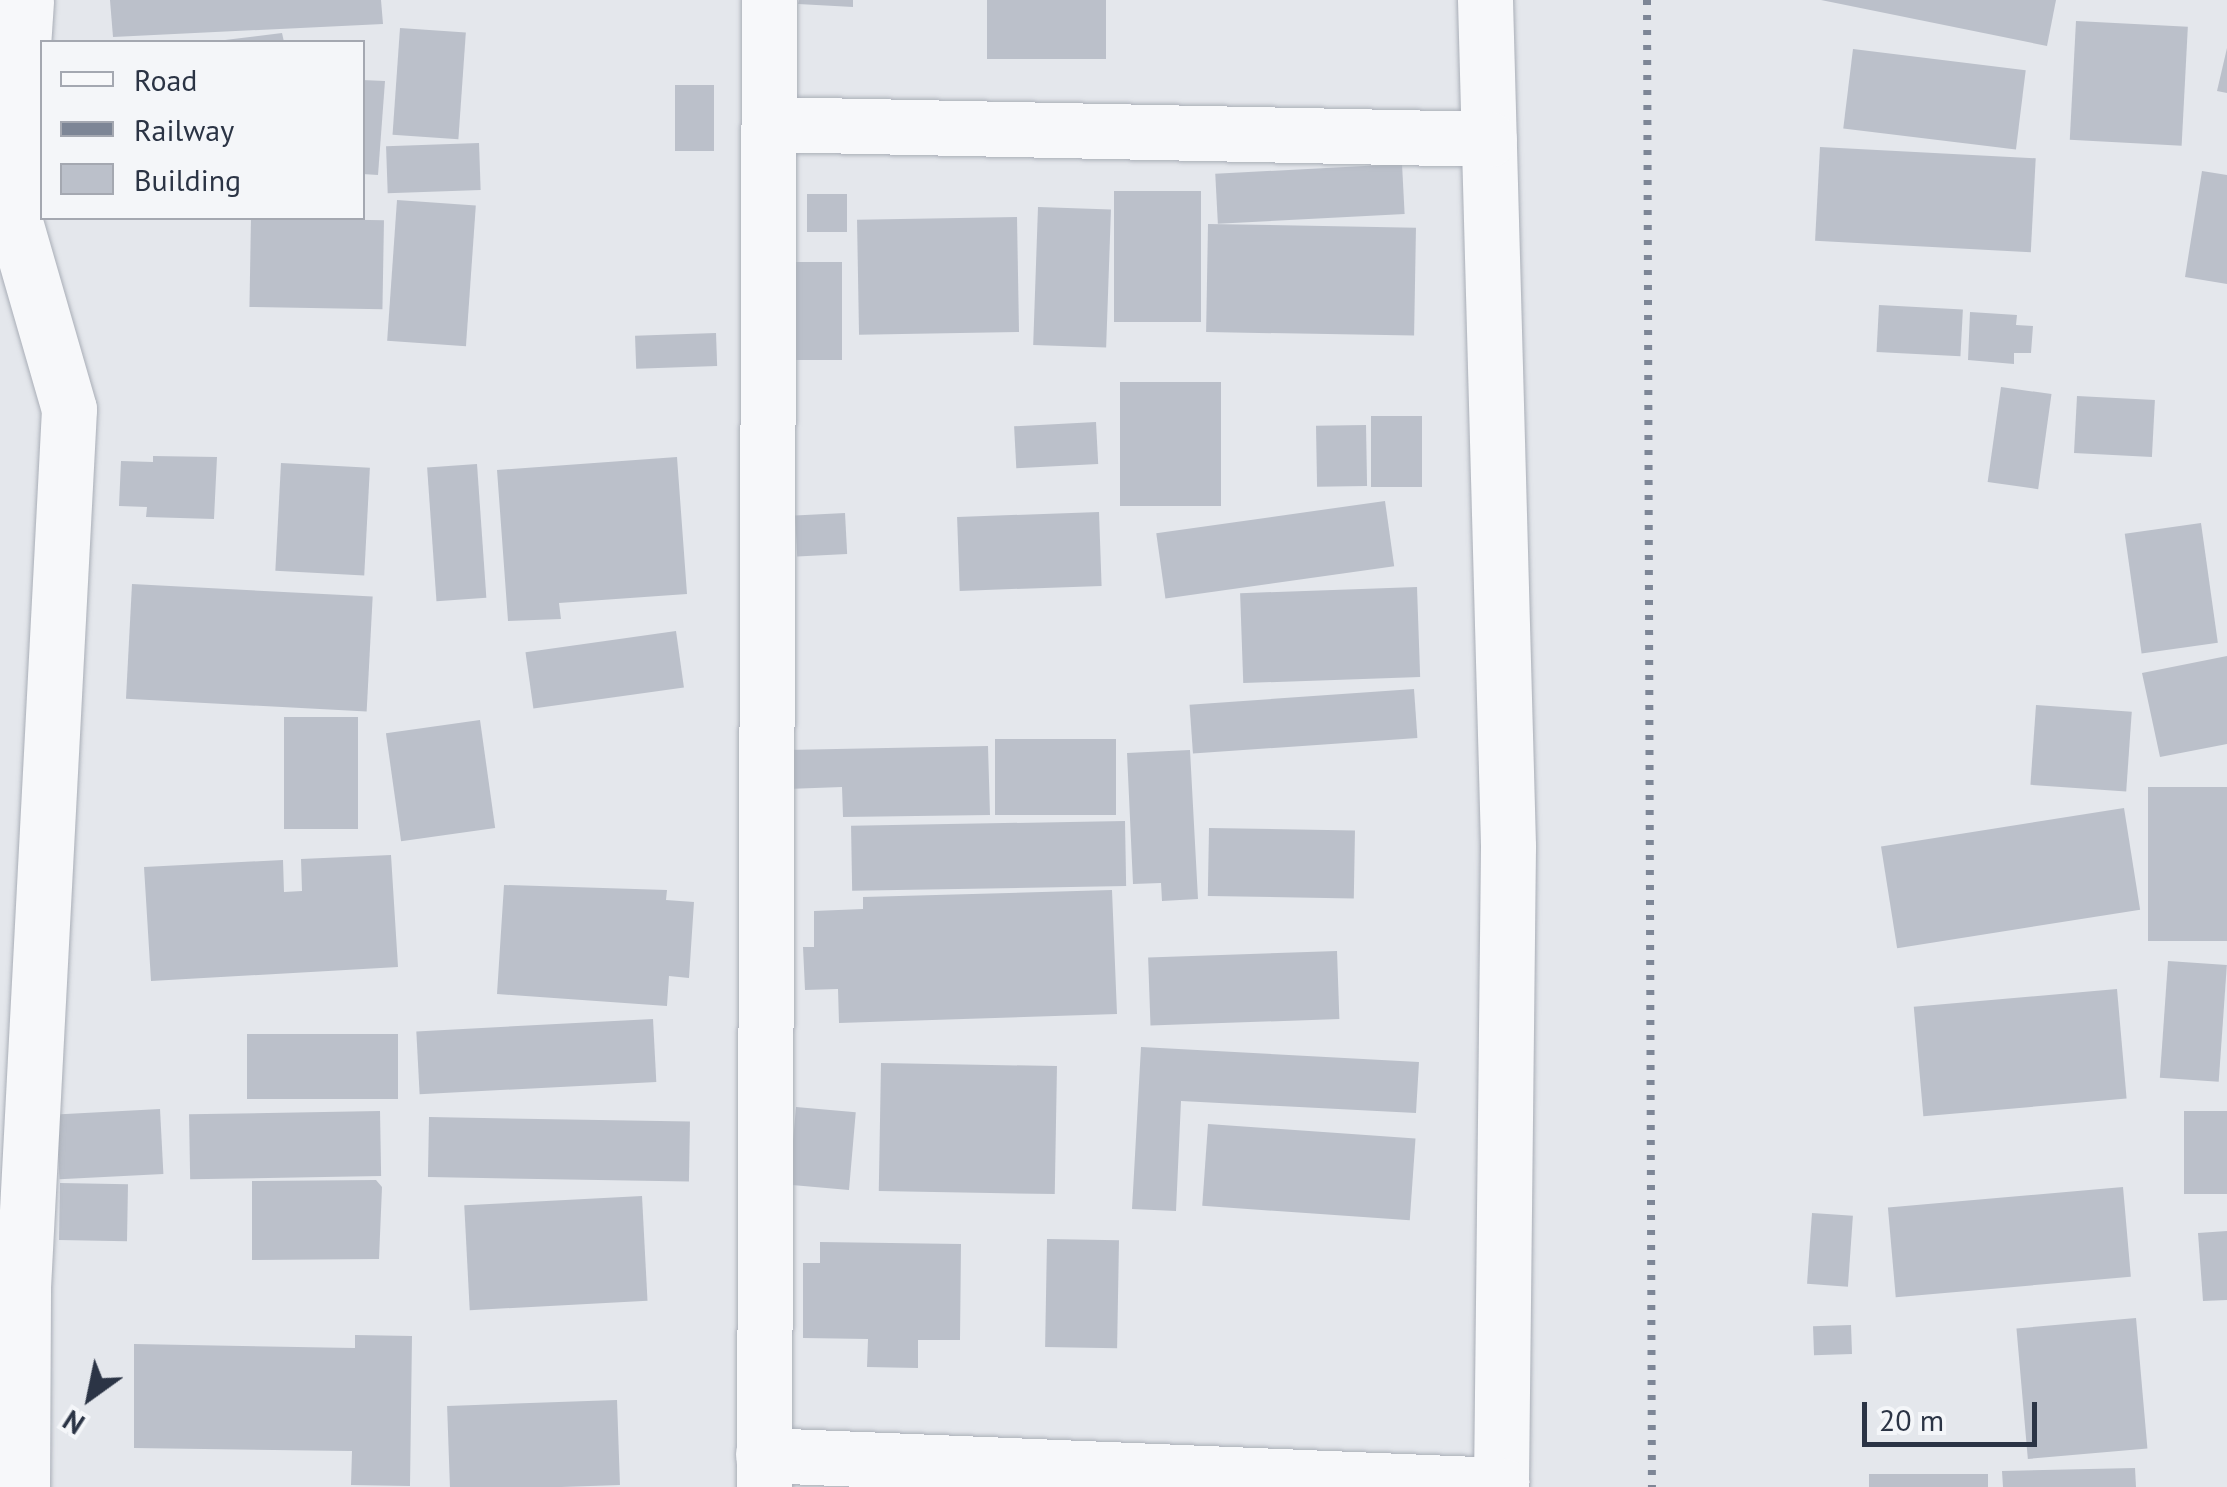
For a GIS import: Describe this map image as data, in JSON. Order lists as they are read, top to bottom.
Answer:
{
  "legend": ["Road", "Railway", "Building"],
  "scale_bar": "20 m",
  "north": "bottom left"
}
